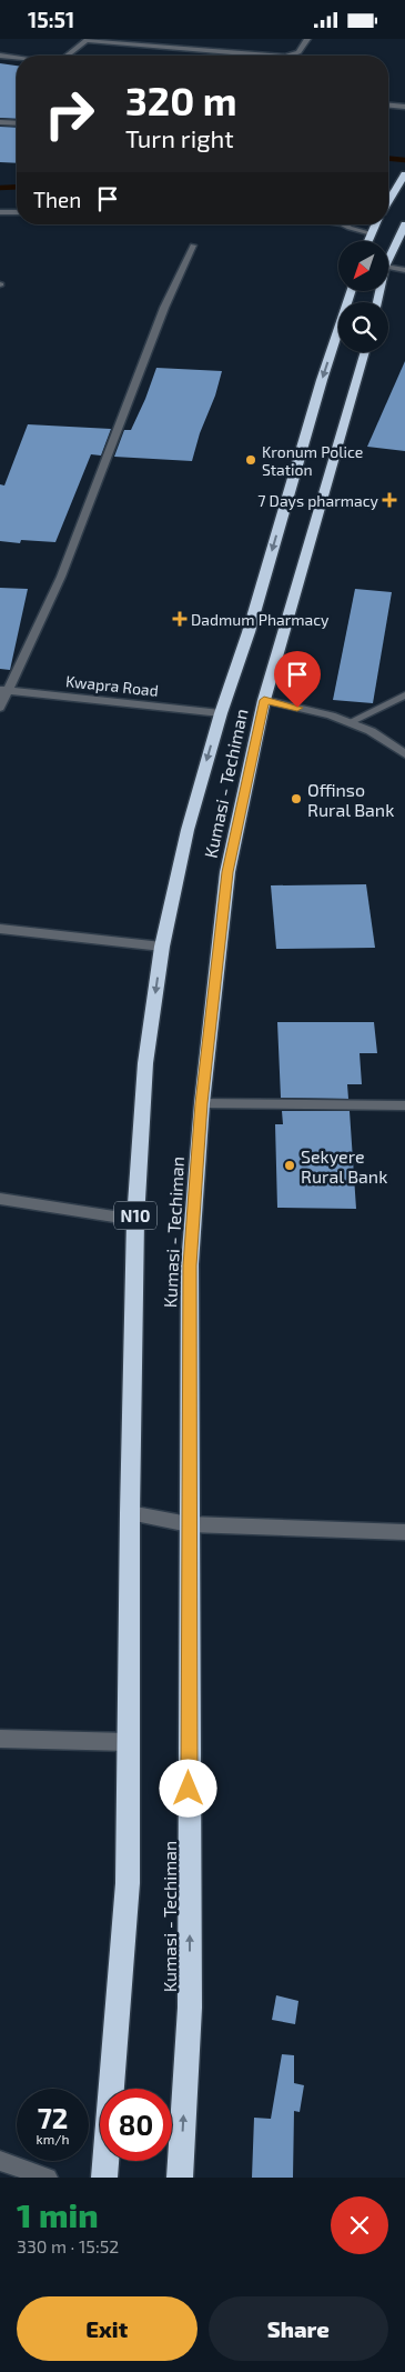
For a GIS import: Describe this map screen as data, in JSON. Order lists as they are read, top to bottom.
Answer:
{
  "streets": {
    "highway": ["Kumasi - Techiman", "N10"],
    "street": ["Kwapra Road"]
  },
  "crossings": [
    ["Kwapra Road", "N10"]
  ],
  "places": {
    "other": ["Kronum Police Station", "Offinso Rural Bank", "Sekyere Rural Bank"],
    "health": ["7 Days pharmacy", "Dadmum Pharmacy"]
  },
  "north": "bottom left",
  "page": {
    "status": "15:51",
    "turn": ["320 m", "Turn right"],
    "then": "Then",
    "speed": "72 km/h",
    "limit": "80",
    "heading": ["1 min", "330 m · 15:52"],
    "buttons": ["Exit", "Share"]
  }
}
